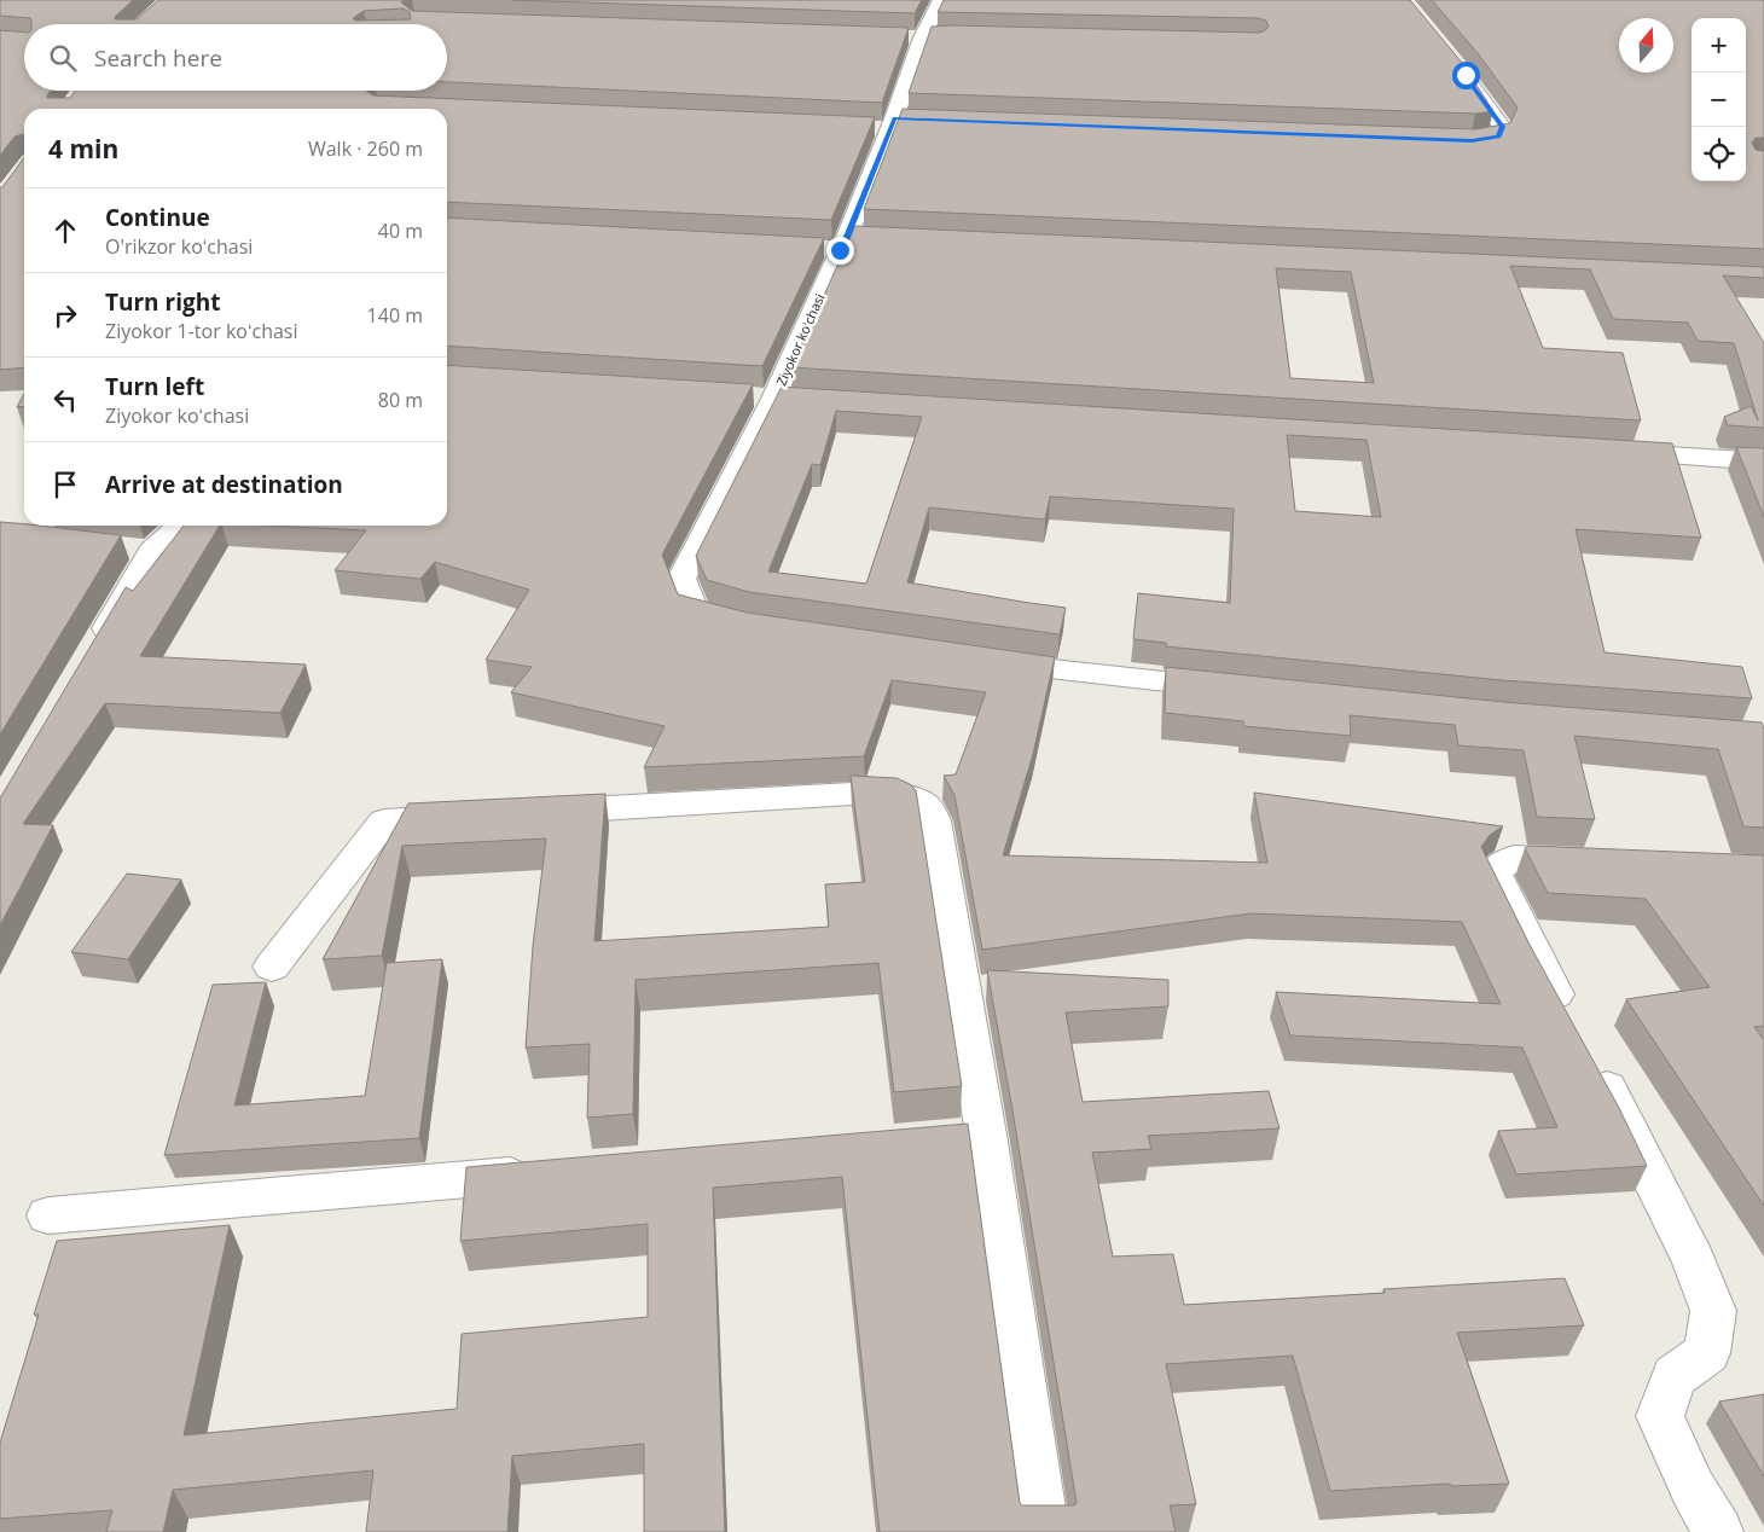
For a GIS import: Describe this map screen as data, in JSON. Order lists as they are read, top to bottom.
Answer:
{
  "streets": {
    "street": ["Ziyokor koʻchasi"]
  },
  "north": "top",
  "page": {
    "map_buttons": ["+", "−"],
    "search": "Search here",
    "heading": ["4 min", "Walk · 260 m"],
    "list": [
      ["Continue", "O'rikzor koʻchasi", "40 m"],
      ["Turn right", "Ziyokor 1-tor koʻchasi", "140 m"],
      ["Turn left", "Ziyokor koʻchasi", "80 m"],
      "Arrive at destination"
    ]
  }
}
